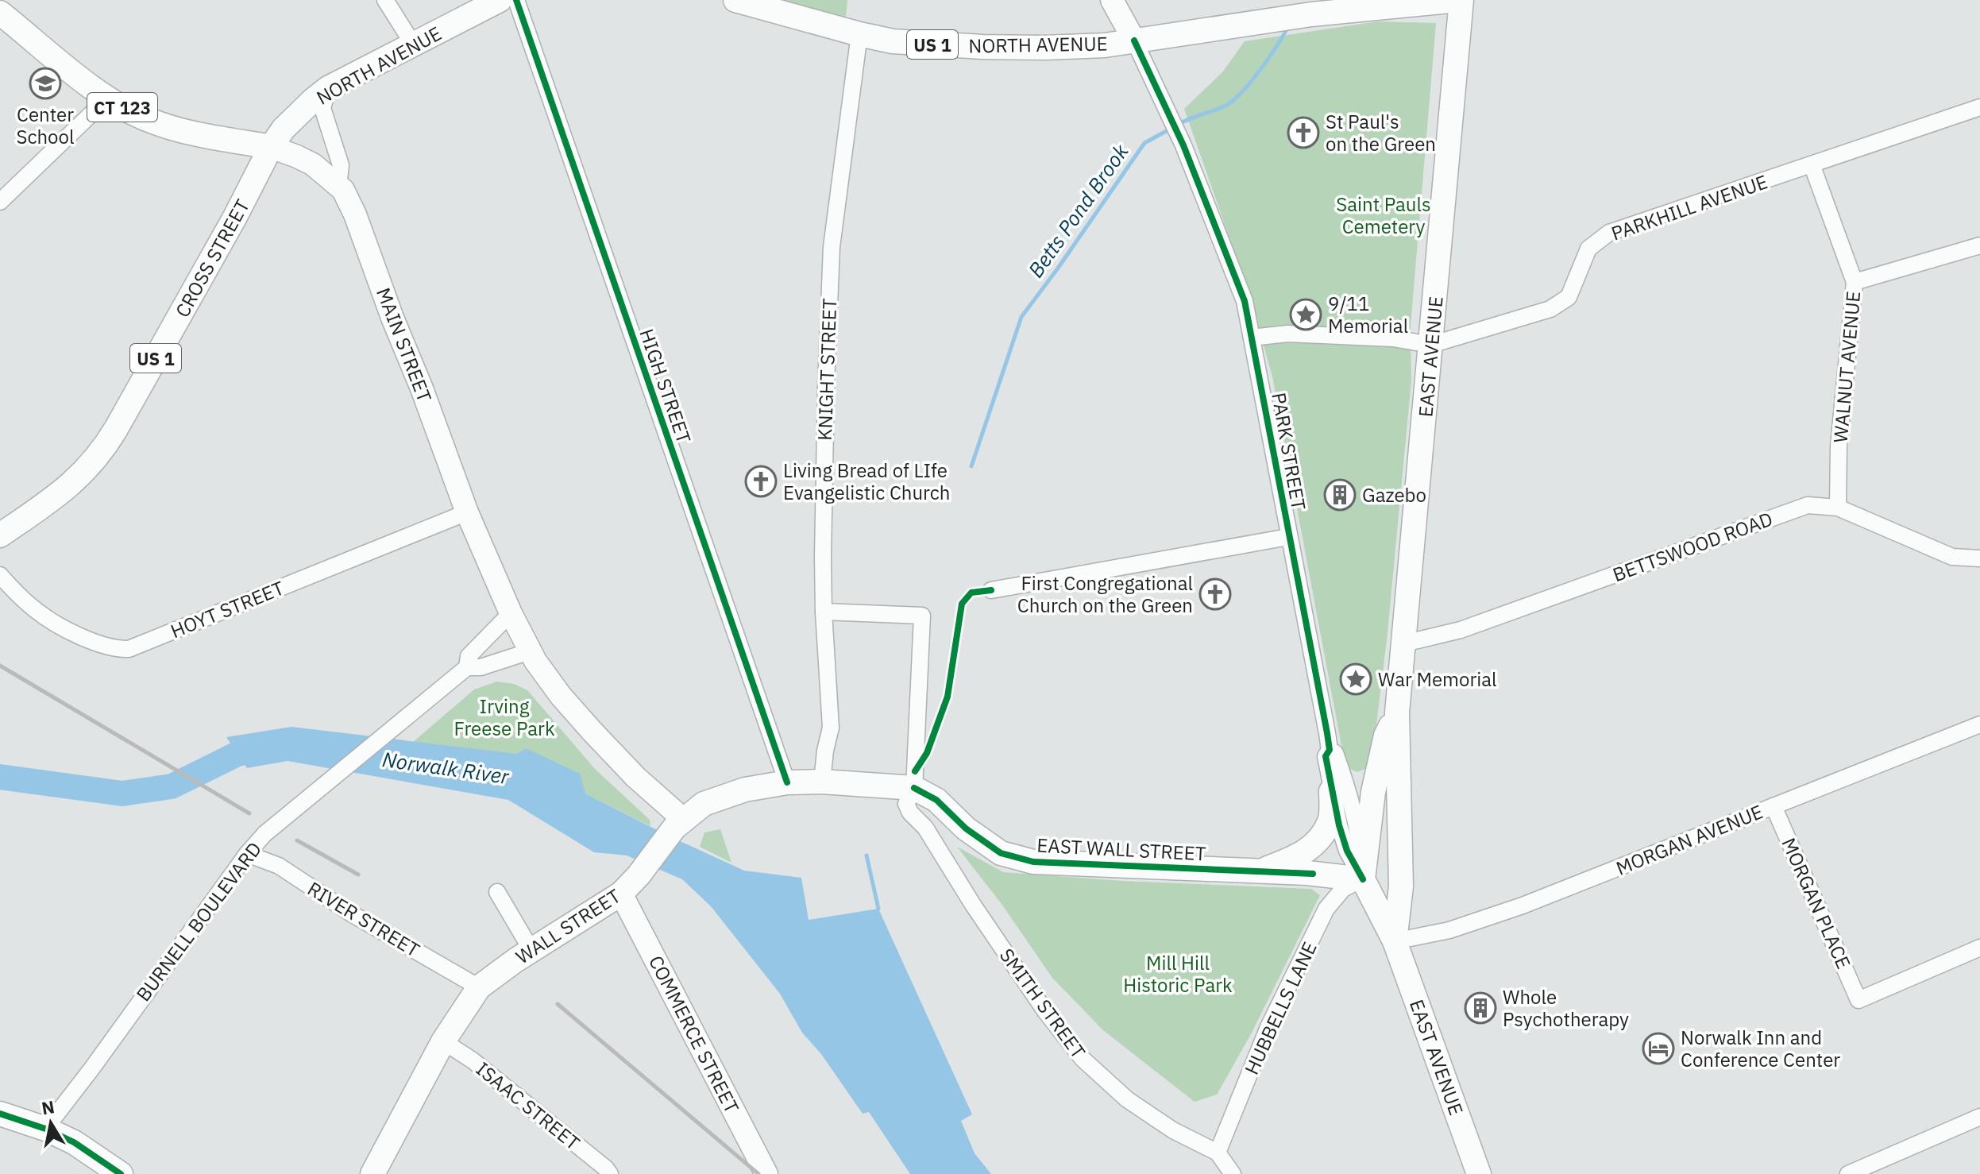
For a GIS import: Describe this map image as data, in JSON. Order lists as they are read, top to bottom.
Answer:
{
  "streets": {
    "main road": [
      "US 1",
      "NORTH AVENUE",
      "CT 123",
      "CROSS STREET",
      "MAIN STREET",
      "EAST AVENUE",
      "EAST WALL STREET",
      "WALL STREET",
      "COMMERCE STREET"
    ],
    "street": [
      "PARKHILL AVENUE",
      "WALNUT AVENUE",
      "KNIGHT STREET",
      "HIGH STREET",
      "PARK STREET",
      "BETTSWOOD ROAD",
      "HOYT STREET",
      "MORGAN AVENUE",
      "MORGAN PLACE",
      "RIVER STREET",
      "BURNELL BOULEVARD",
      "SMITH STREET",
      "HUBBELLS LANE",
      "ISAAC STREET"
    ]
  },
  "crossings": [
    ["NORTH AVENUE", "CROSS STREET"],
    ["NORTH AVENUE", "MAIN STREET"],
    ["NORTH AVENUE", "EAST AVENUE"],
    ["NORTH AVENUE", "KNIGHT STREET"],
    ["NORTH AVENUE", "PARK STREET"],
    ["PARKHILL AVENUE", "EAST AVENUE"],
    ["CROSS STREET", "MAIN STREET"],
    ["MAIN STREET", "HOYT STREET"],
    ["MAIN STREET", "BURNELL BOULEVARD"],
    ["MAIN STREET", "WALL STREET"],
    ["EAST AVENUE", "PARK STREET"],
    ["EAST AVENUE", "BETTSWOOD ROAD"],
    ["EAST AVENUE", "MORGAN AVENUE"],
    ["EAST AVENUE", "EAST WALL STREET"],
    ["EAST AVENUE", "HUBBELLS LANE"],
    ["WALNUT AVENUE", "BETTSWOOD ROAD"],
    ["KNIGHT STREET", "WALL STREET"],
    ["HIGH STREET", "WALL STREET"],
    ["PARK STREET", "EAST WALL STREET"],
    ["PARK STREET", "HUBBELLS LANE"],
    ["MORGAN AVENUE", "MORGAN PLACE"],
    ["EAST WALL STREET", "WALL STREET"],
    ["EAST WALL STREET", "SMITH STREET"],
    ["EAST WALL STREET", "HUBBELLS LANE"],
    ["RIVER STREET", "BURNELL BOULEVARD"],
    ["RIVER STREET", "WALL STREET"],
    ["WALL STREET", "SMITH STREET"],
    ["WALL STREET", "COMMERCE STREET"],
    ["WALL STREET", "ISAAC STREET"],
    ["SMITH STREET", "HUBBELLS LANE"]
  ],
  "water": ["Betts Pond Brook", "Norwalk River"],
  "parks": ["Saint Pauls Cemetery", "Irving Freese Park", "Mill Hill Historic Park"],
  "places": {
    "school or university": ["Center School"],
    "church": ["St Paul's on the Green", "Living Bread of LIfe Evangelistic Church", "First Congregational Church on the Green"],
    "place": ["9/11 Memorial", "War Memorial"],
    "building": ["Gazebo", "Whole Psychotherapy"],
    "hotel": ["Norwalk Inn and Conference Center"]
  },
  "north": "top"
}
